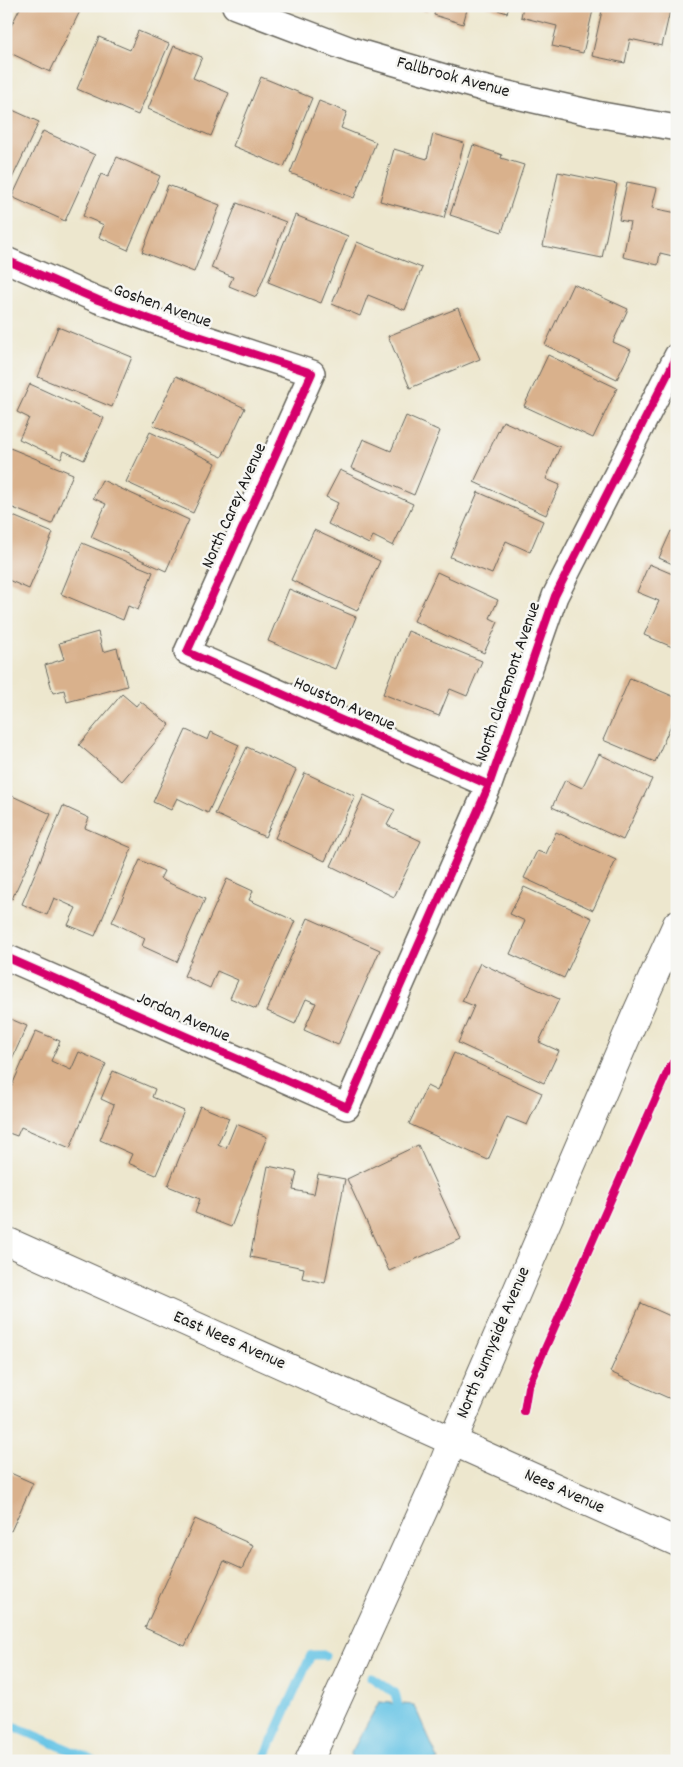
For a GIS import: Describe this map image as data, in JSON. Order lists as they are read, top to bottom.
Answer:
{
  "streets": {
    "main road": ["East Nees Avenue", "North Sunnyside Avenue", "Nees Avenue"],
    "street": [
      "Fallbrook Avenue",
      "Goshen Avenue",
      "North Carey Avenue",
      "North Claremont Avenue",
      "Houston Avenue",
      "Jordan Avenue"
    ]
  },
  "crossings": [
    ["Goshen Avenue", "North Carey Avenue"],
    ["North Carey Avenue", "Houston Avenue"],
    ["North Claremont Avenue", "Houston Avenue"],
    ["North Claremont Avenue", "Jordan Avenue"],
    ["East Nees Avenue", "North Sunnyside Avenue"],
    ["East Nees Avenue", "Nees Avenue"],
    ["North Sunnyside Avenue", "Nees Avenue"]
  ]
}
